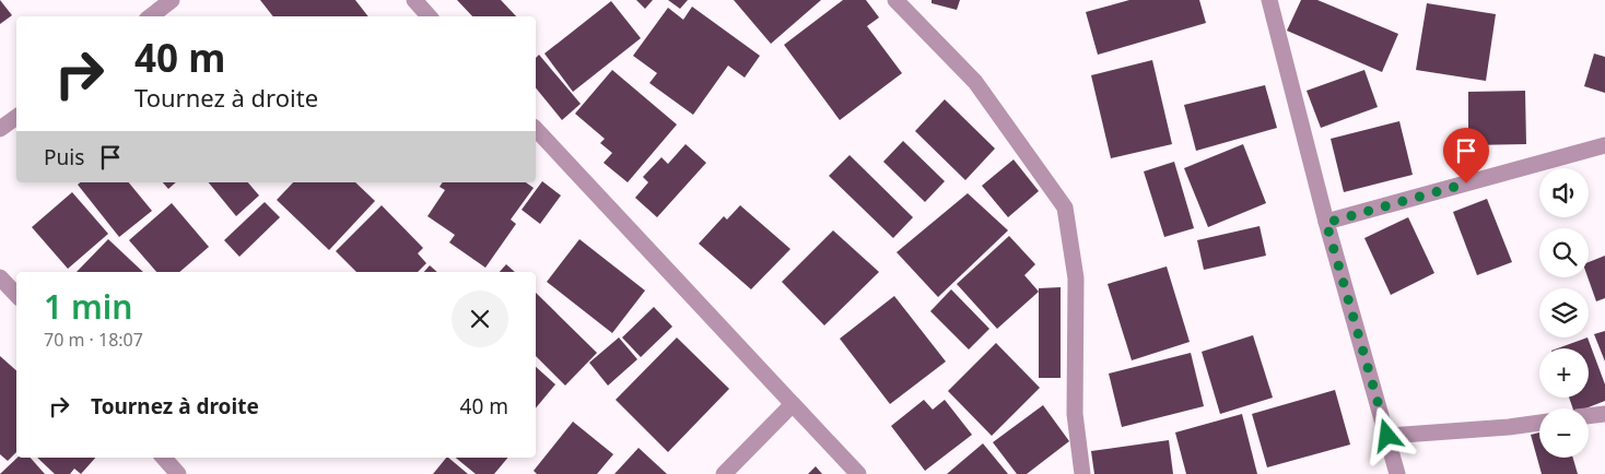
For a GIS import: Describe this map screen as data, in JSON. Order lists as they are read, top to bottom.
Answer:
{
  "page": {
    "turn": ["40 m", "Tournez à droite"],
    "then": "Puis",
    "map_buttons": ["+", "−"],
    "heading": ["1 min", "70 m · 18:07"],
    "list": [
      {
        "name": "Tournez à droite",
        "value": "40 m"
      }
    ]
  }
}
